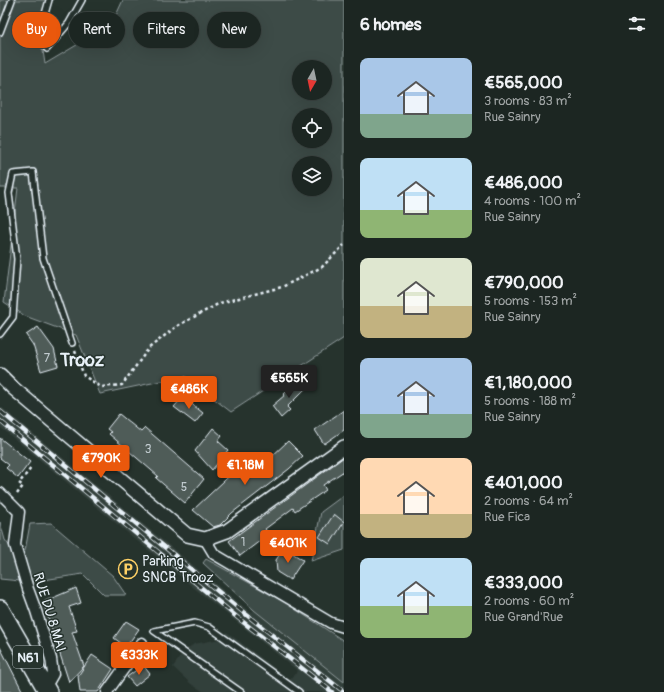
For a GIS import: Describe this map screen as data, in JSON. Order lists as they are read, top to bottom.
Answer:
{
  "streets": {
    "main road": ["N61"],
    "street": ["RUE DU 8 MAI"]
  },
  "crossings": [
    ["RUE DU 8 MAI", "N61"]
  ],
  "districts": ["Trooz"],
  "places": {
    "parking": ["Parking SNCB Trooz"]
  },
  "house_numbers": [
    "7",
    "3",
    "5",
    "1"
  ],
  "north": "bottom",
  "page": {
    "heading": "6 homes",
    "chip": [
      "Buy",
      "Rent",
      "Filters",
      "New"
    ],
    "list": [
      {
        "name": "€565,000",
        "note": "3 rooms · 83 m² · Rue Sainry"
      },
      {
        "name": "€486,000",
        "note": "4 rooms · 100 m² · Rue Sainry"
      },
      {
        "name": "€790,000",
        "note": "5 rooms · 153 m² · Rue Sainry"
      },
      {
        "name": "€1,180,000",
        "note": "5 rooms · 188 m² · Rue Sainry"
      },
      {
        "name": "€401,000",
        "note": "2 rooms · 64 m² · Rue Fica"
      },
      {
        "name": "€333,000",
        "note": "2 rooms · 60 m² · Rue Grand'Rue"
      }
    ],
    "price": [
      "€565K",
      "€486K",
      "€790K",
      "€1.18M",
      "€401K",
      "€333K"
    ]
  }
}
